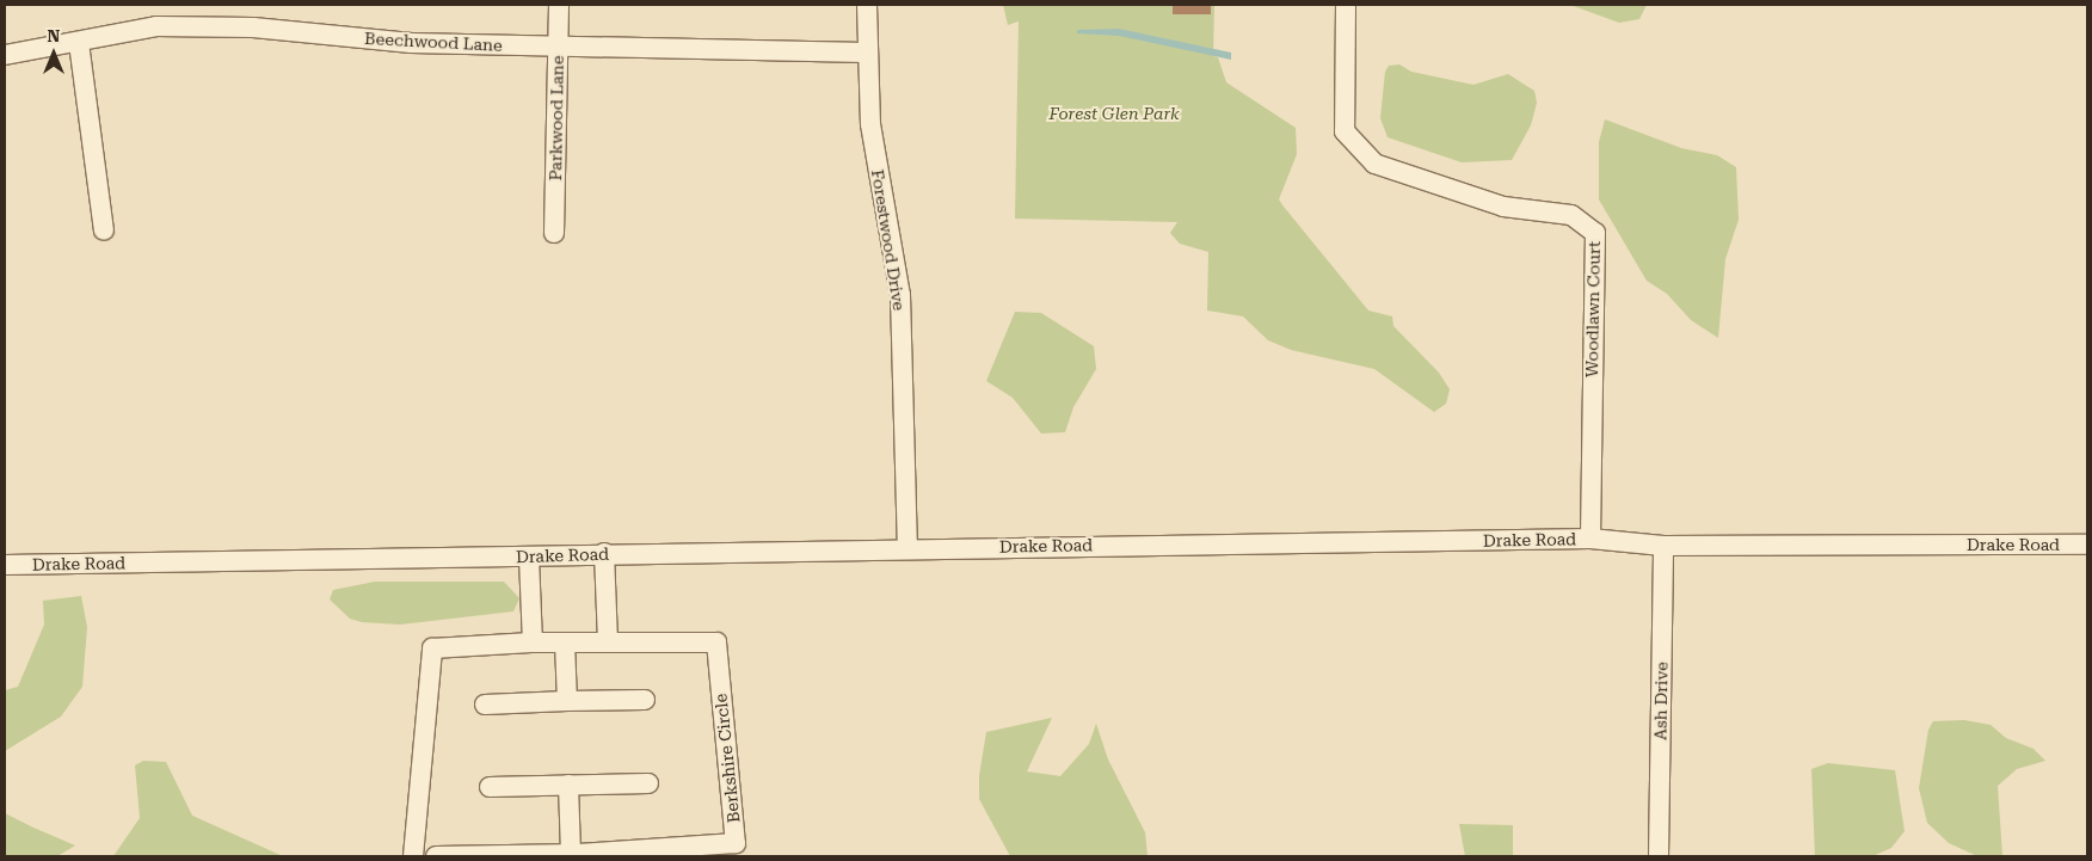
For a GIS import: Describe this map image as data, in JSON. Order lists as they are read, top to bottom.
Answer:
{
  "streets": {
    "street": [
      "Beechwood Lane",
      "Parkwood Lane",
      "Forestwood Drive",
      "Woodlawn Court",
      "Drake Road",
      "Ash Drive",
      "Berkshire Circle"
    ]
  },
  "crossings": [
    ["Beechwood Lane", "Parkwood Lane"],
    ["Beechwood Lane", "Forestwood Drive"],
    ["Forestwood Drive", "Drake Road"],
    ["Woodlawn Court", "Drake Road"],
    ["Drake Road", "Ash Drive"]
  ],
  "parks": ["Forest Glen Park"],
  "north": "top"
}
